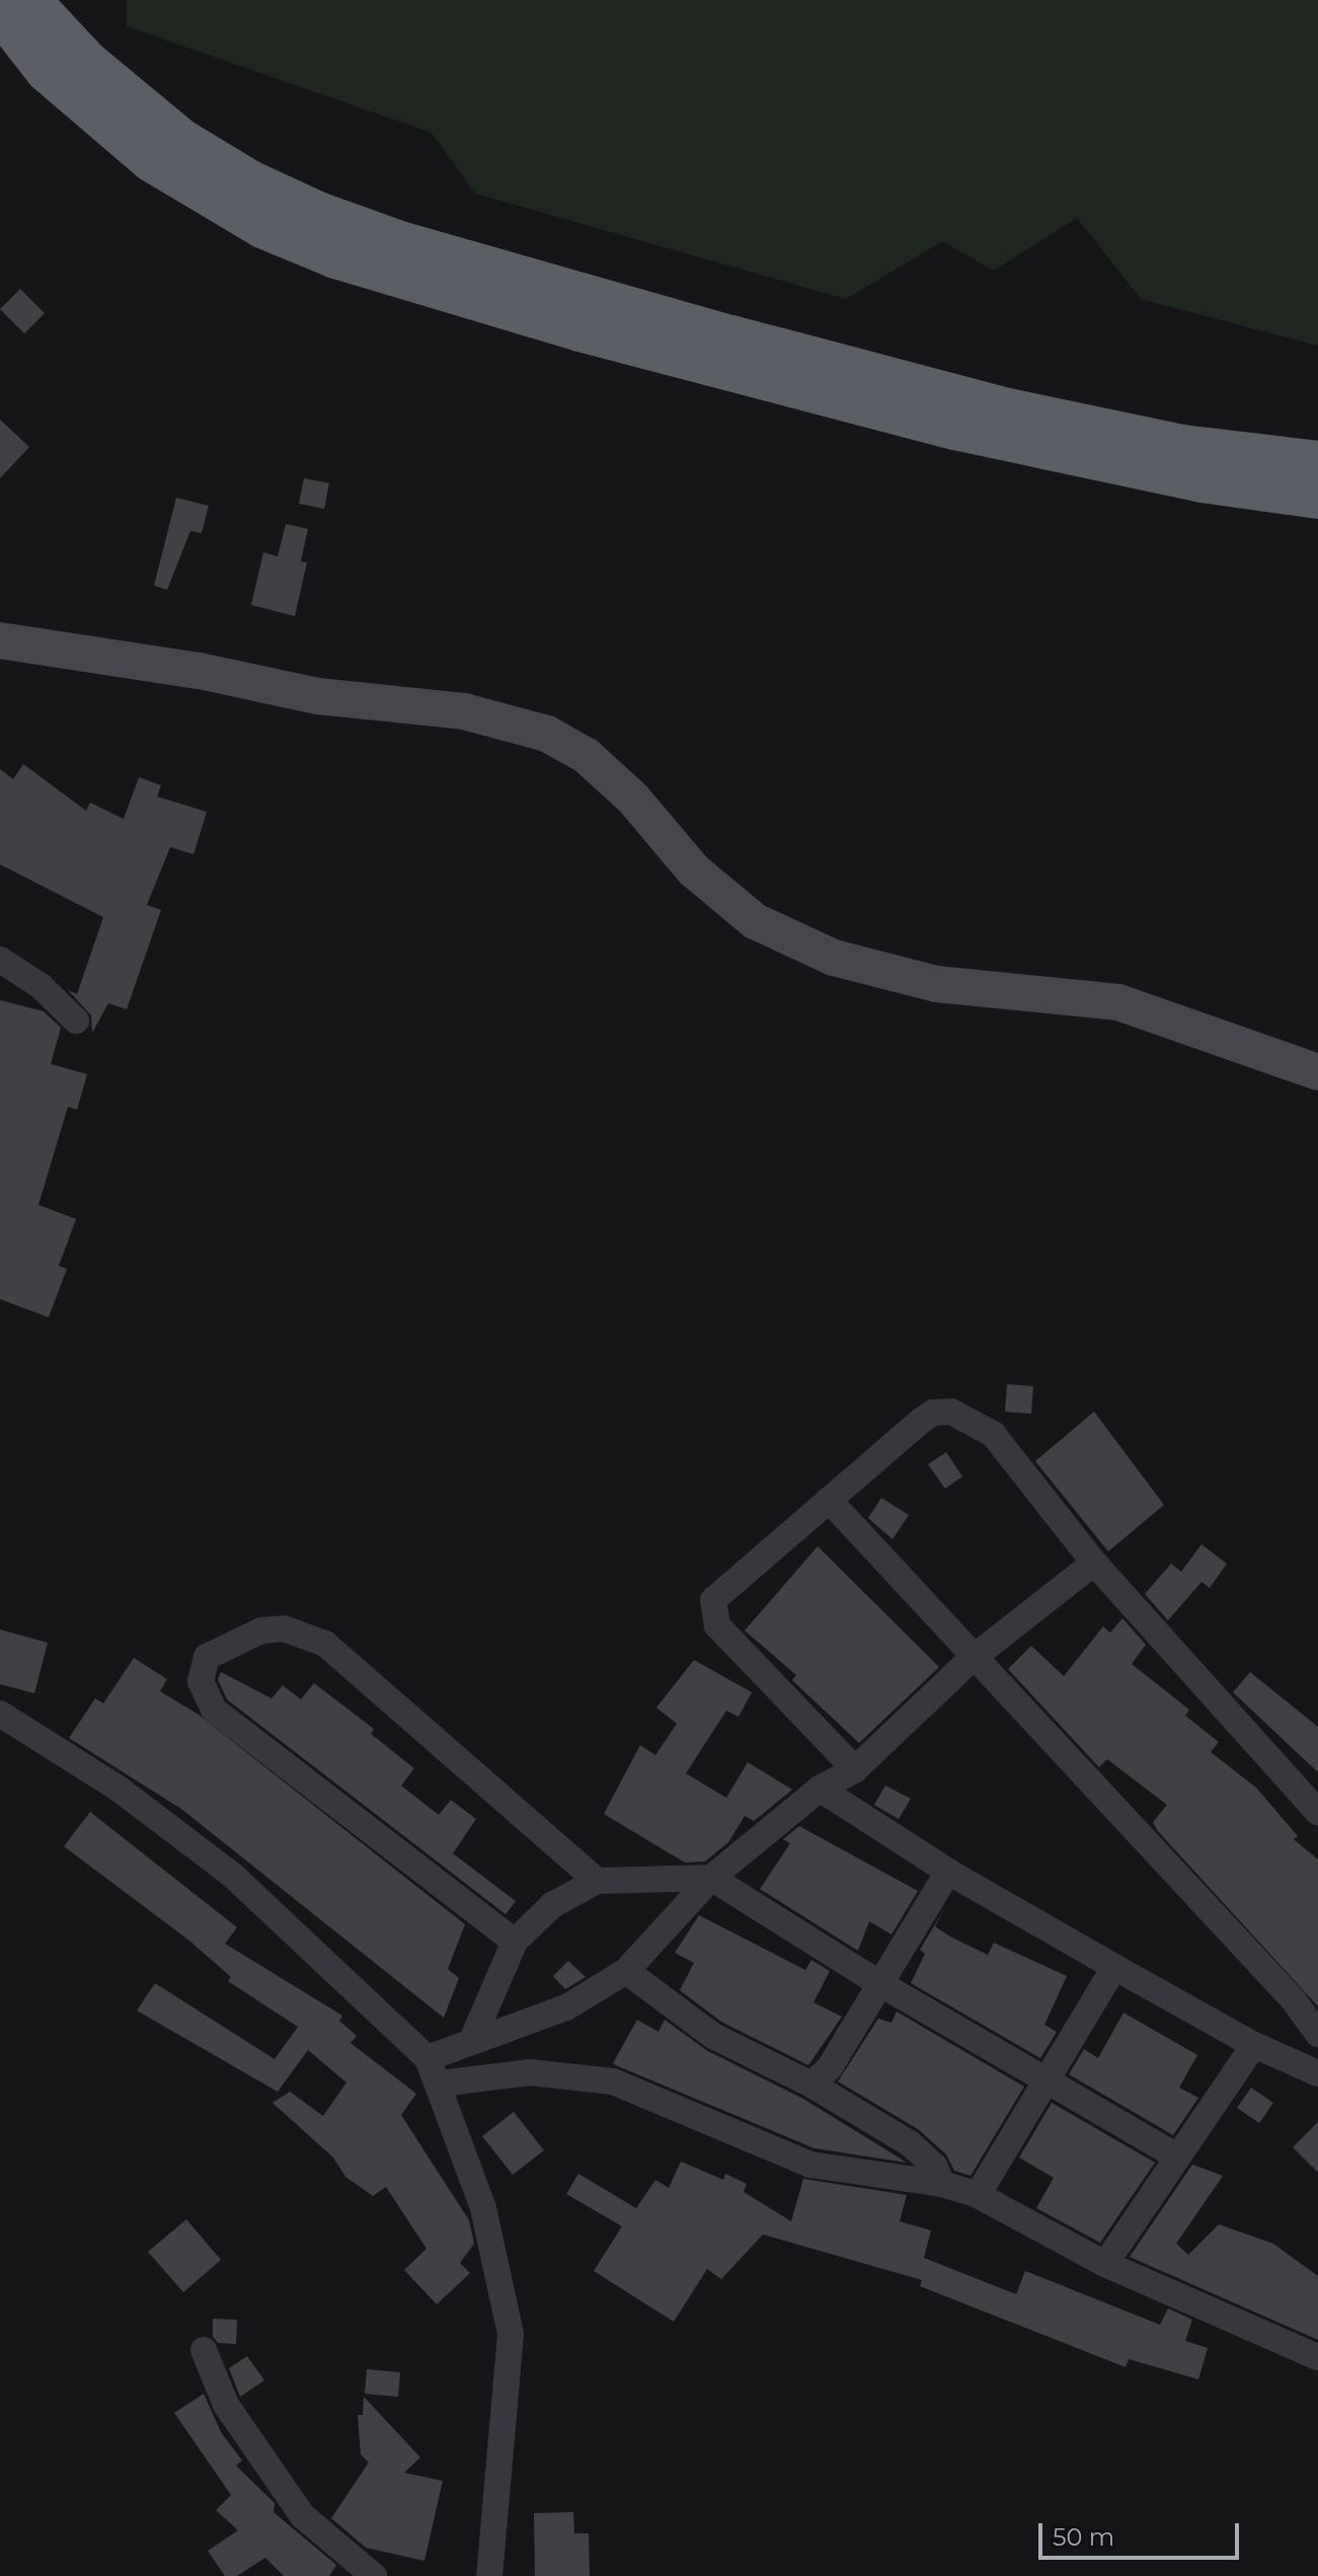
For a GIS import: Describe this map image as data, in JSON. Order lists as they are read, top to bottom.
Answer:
{
  "scale_bar": "50 m"
}
